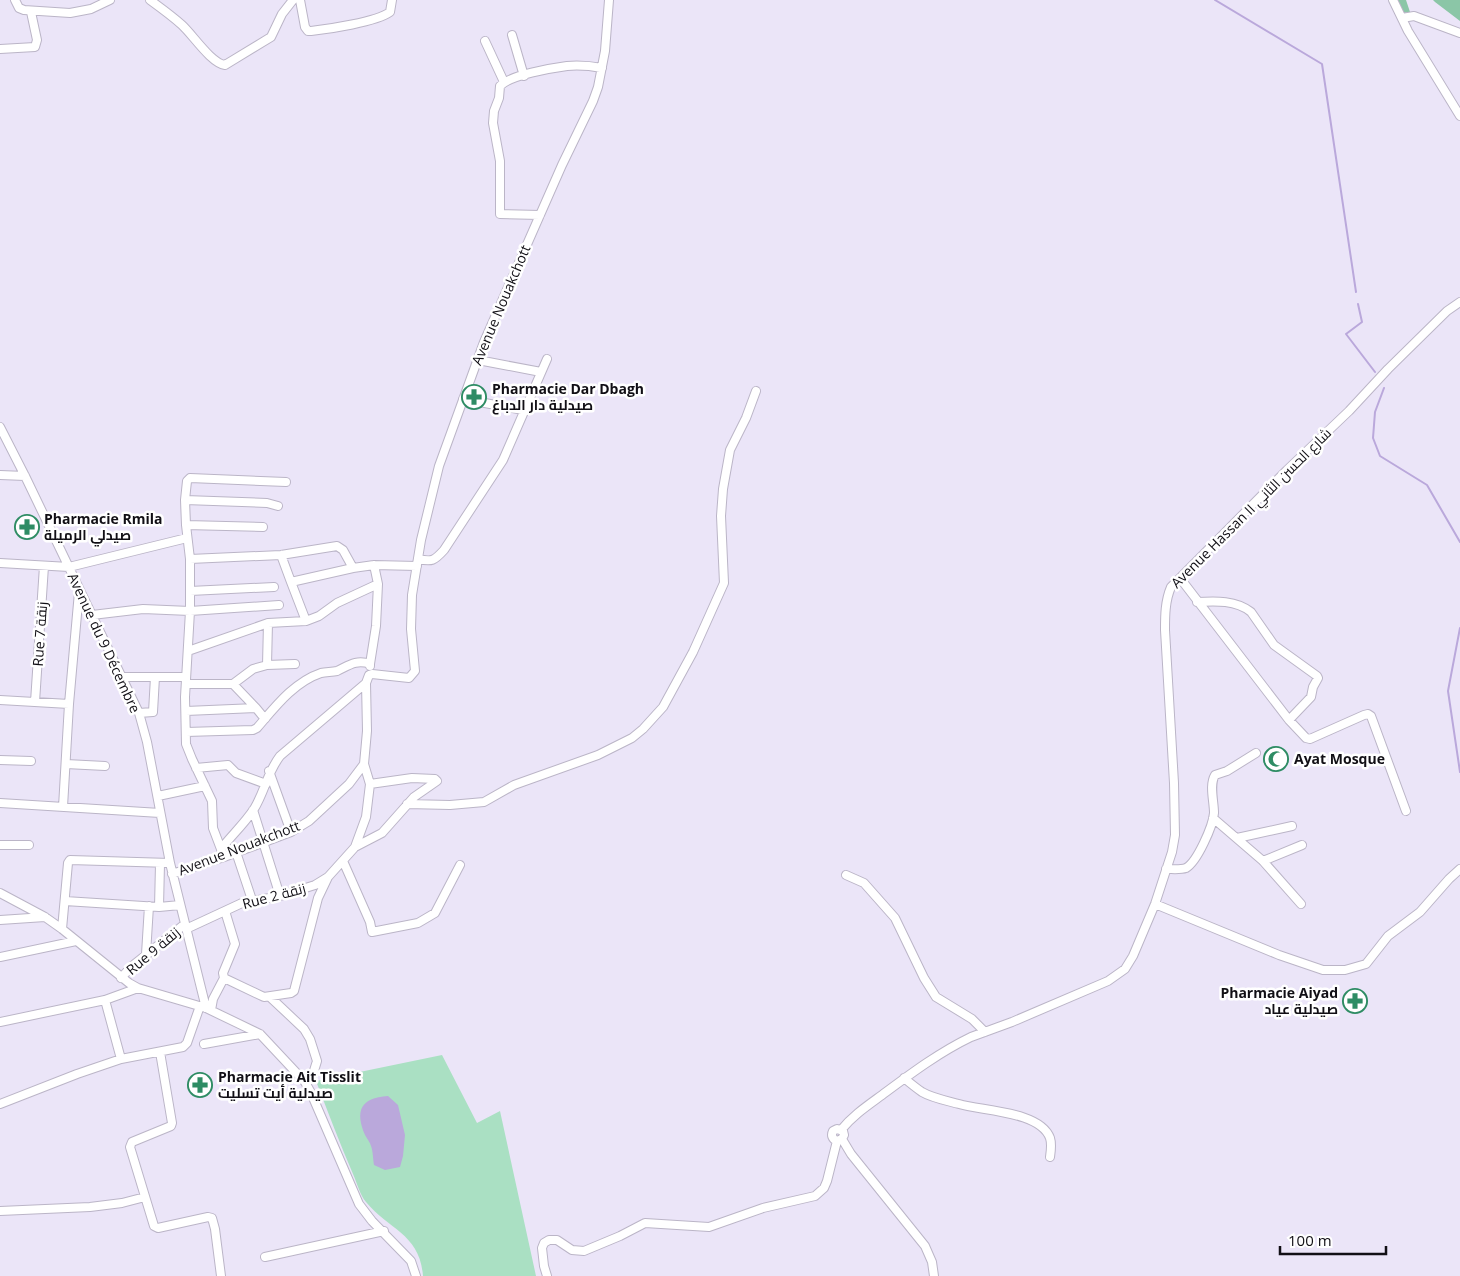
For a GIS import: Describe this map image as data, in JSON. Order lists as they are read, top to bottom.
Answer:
{
  "streets": {
    "street": [
      "Avenue Nouakchott",
      "Avenue Hassan II شارع الحسن الثاني",
      "Rue 7 زنقة",
      "Avenue du 9 Décembre",
      "Rue 2 زنقة",
      "Rue 9 زنقة"
    ]
  },
  "crossings": [
    ["Avenue Nouakchott", "Avenue du 9 Décembre"],
    ["Avenue Nouakchott", "Rue 2 زنقة"],
    ["Avenue du 9 Décembre", "Rue 2 زنقة"],
    ["Avenue du 9 Décembre", "Rue 9 زنقة"],
    ["Rue 2 زنقة", "Rue 9 زنقة"]
  ],
  "places": {
    "pharmacy": [
      "Pharmacie Dar Dbagh صيدلية دار الدباغ",
      "Pharmacie Rmila صيدلي الرميلة",
      "Pharmacie Aiyad صيدلية عياد",
      "Pharmacie Ait Tisslit صيدلية أيت تسليت"
    ],
    "mosque": ["Ayat Mosque"]
  },
  "scale_bar": "100 m"
}
